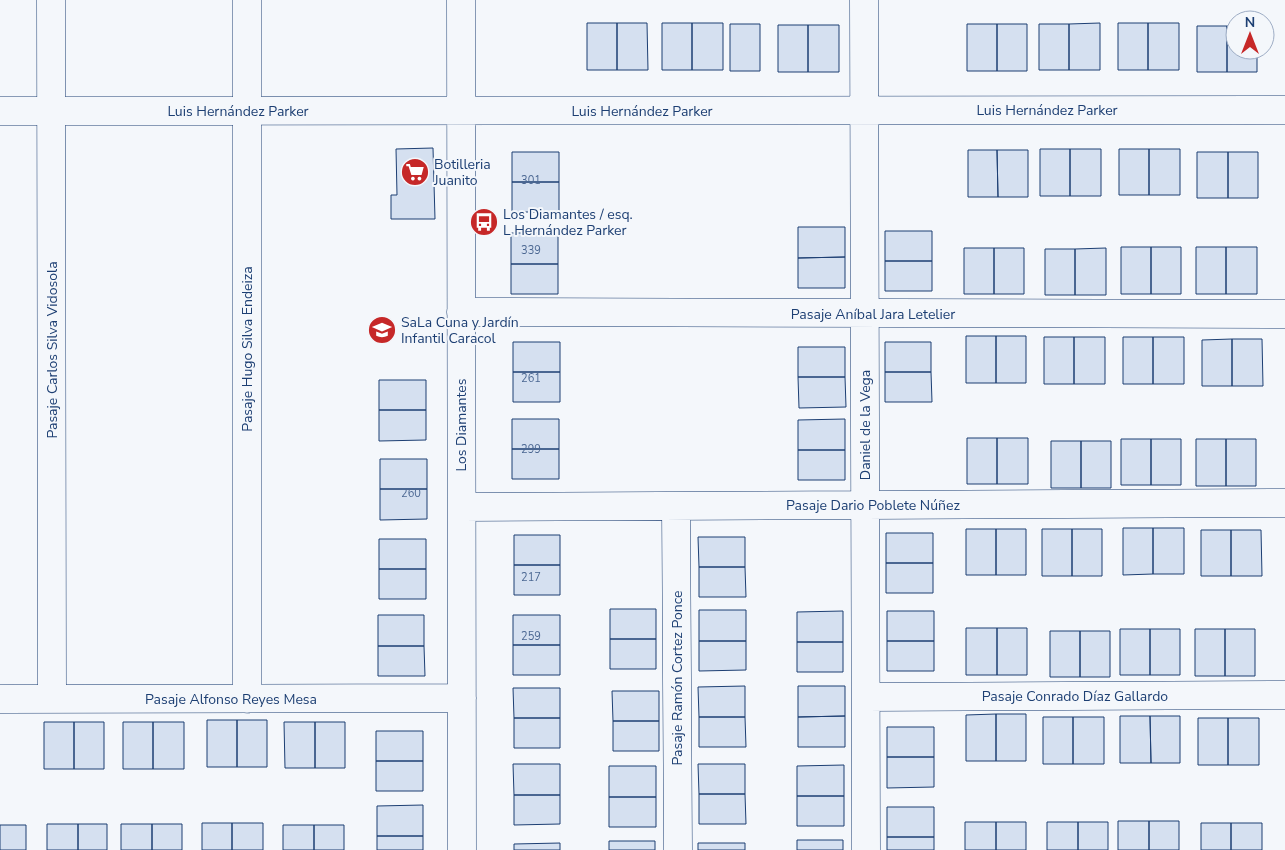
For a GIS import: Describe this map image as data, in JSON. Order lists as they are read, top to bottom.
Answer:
{
  "streets": {
    "street": [
      "Luis Hernández Parker",
      "Pasaje Aníbal Jara Letelier",
      "Pasaje Hugo Silva Endeiza",
      "Pasaje Carlos Silva Vidosola",
      "Los Diamantes",
      "Daniel de la Vega",
      "Pasaje Dario Poblete Núñez",
      "Pasaje Ramón Cortez Ponce",
      "Pasaje Conrado Díaz Gallardo",
      "Pasaje Alfonso Reyes Mesa"
    ]
  },
  "crossings": [
    ["Luis Hernández Parker", "Pasaje Hugo Silva Endeiza"],
    ["Luis Hernández Parker", "Pasaje Carlos Silva Vidosola"],
    ["Luis Hernández Parker", "Los Diamantes"],
    ["Luis Hernández Parker", "Daniel de la Vega"],
    ["Pasaje Aníbal Jara Letelier", "Los Diamantes"],
    ["Pasaje Aníbal Jara Letelier", "Daniel de la Vega"],
    ["Pasaje Hugo Silva Endeiza", "Pasaje Alfonso Reyes Mesa"],
    ["Pasaje Carlos Silva Vidosola", "Pasaje Alfonso Reyes Mesa"],
    ["Los Diamantes", "Pasaje Dario Poblete Núñez"],
    ["Los Diamantes", "Pasaje Alfonso Reyes Mesa"],
    ["Daniel de la Vega", "Pasaje Dario Poblete Núñez"],
    ["Daniel de la Vega", "Pasaje Conrado Díaz Gallardo"],
    ["Pasaje Dario Poblete Núñez", "Pasaje Ramón Cortez Ponce"]
  ],
  "places": {
    "supermarket": ["Botilleria Juanito"],
    "bus stop": ["Los Diamantes / esq. L Hernández Parker"],
    "school or university": ["SaLa Cuna y Jardín Infantil Caracol"]
  },
  "house_numbers": [
    "301",
    "339",
    "261",
    "299",
    "260",
    "217",
    "259"
  ],
  "north": "top"
}
